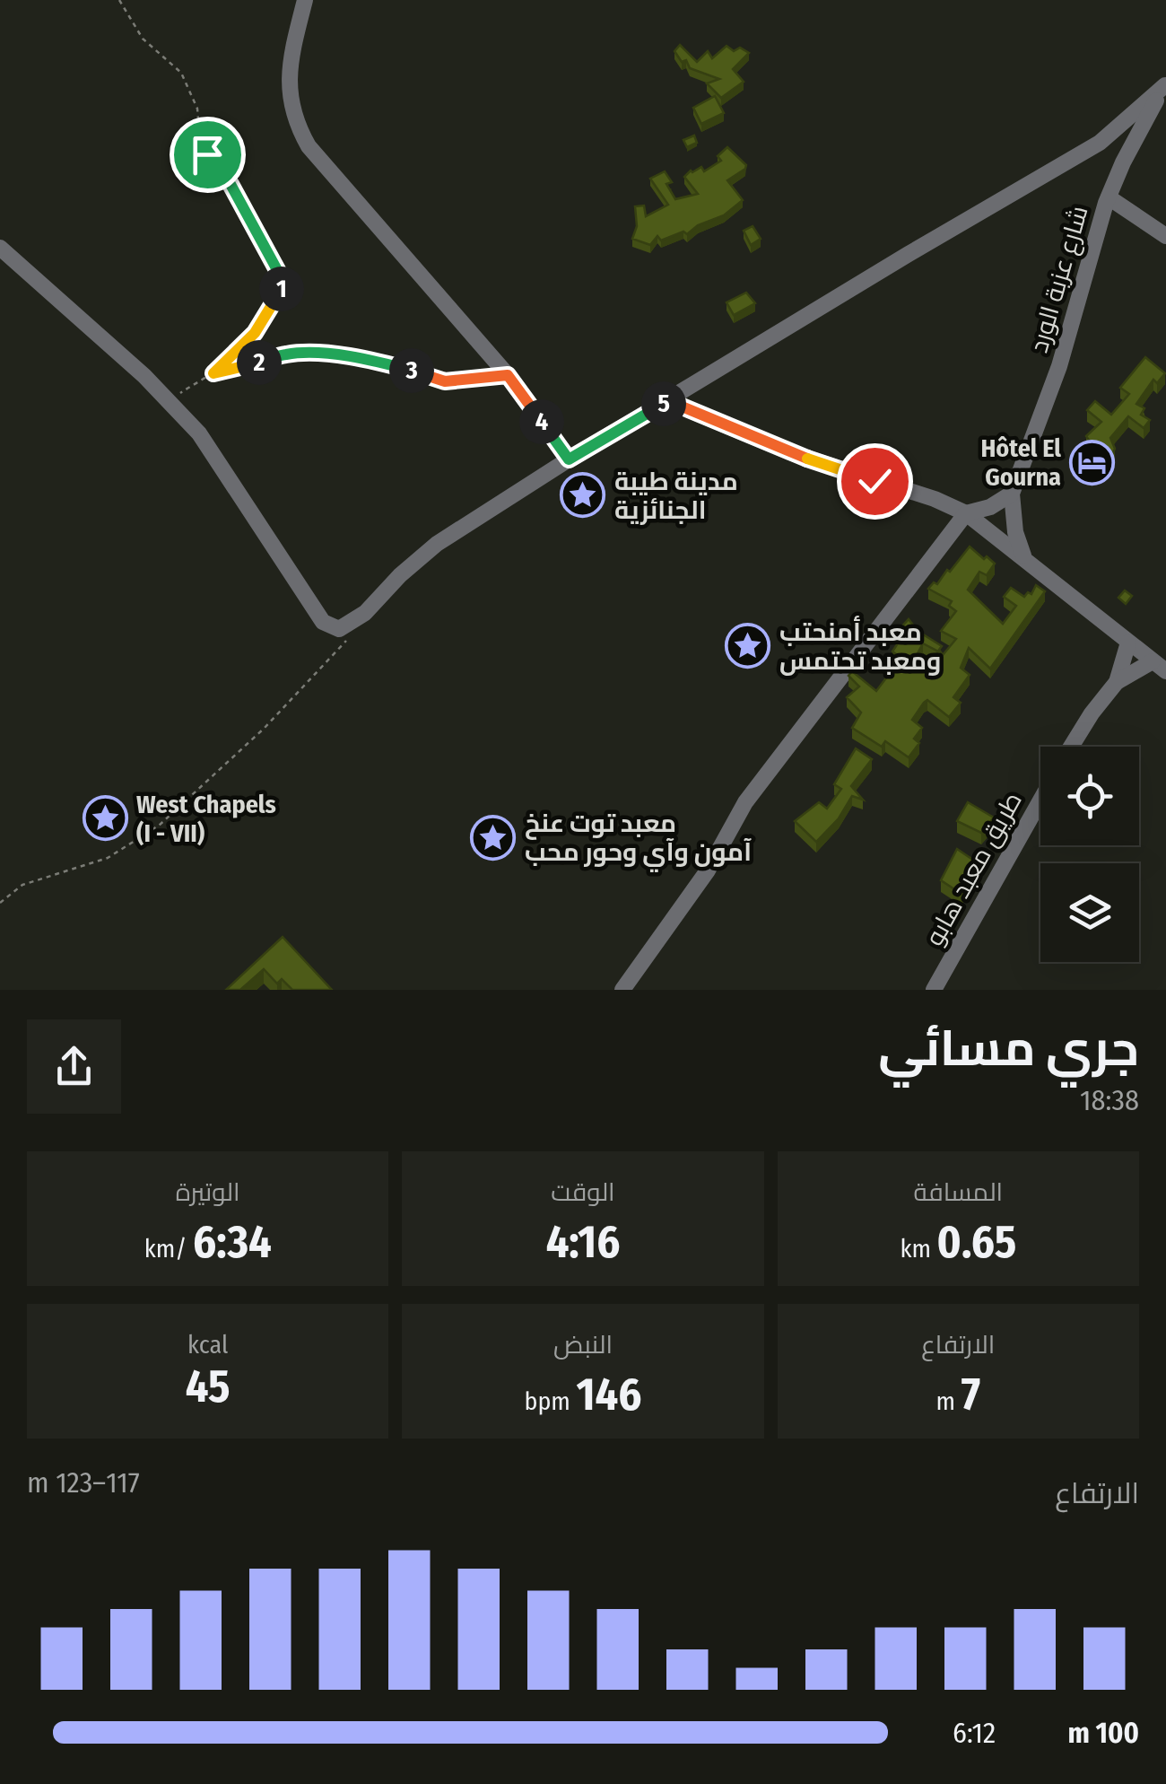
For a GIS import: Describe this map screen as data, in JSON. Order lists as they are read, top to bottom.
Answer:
{
  "streets": {
    "street": ["شارع عزبة الورد", "طريق معبد هابو"]
  },
  "places": {
    "hotel": ["Hôtel El Gourna"],
    "place": [
      "مدينة طيبة الجنائزية",
      "معبد أمنحتب ومعبد تحتمس",
      "West Chapels (I - VII)",
      "معبد توت عنخ آمون وآي وحور محب"
    ]
  },
  "page": {
    "pins": [
      "1",
      "2",
      "3",
      "5",
      "4"
    ],
    "heading": ["جري مسائي", "18:38"],
    "stats": [
      ["المسافة", "0.65 km"],
      ["الوقت", "4:16"],
      ["الوتيرة", "6:34 /km"],
      ["الارتفاع", "7 m"],
      ["النبض", "146 bpm"],
      ["kcal", "45"]
    ],
    "chart": ["الارتفاع", "117–123 m"],
    "list": [
      {
        "name": "100 m",
        "note": "6:12"
      }
    ]
  }
}
